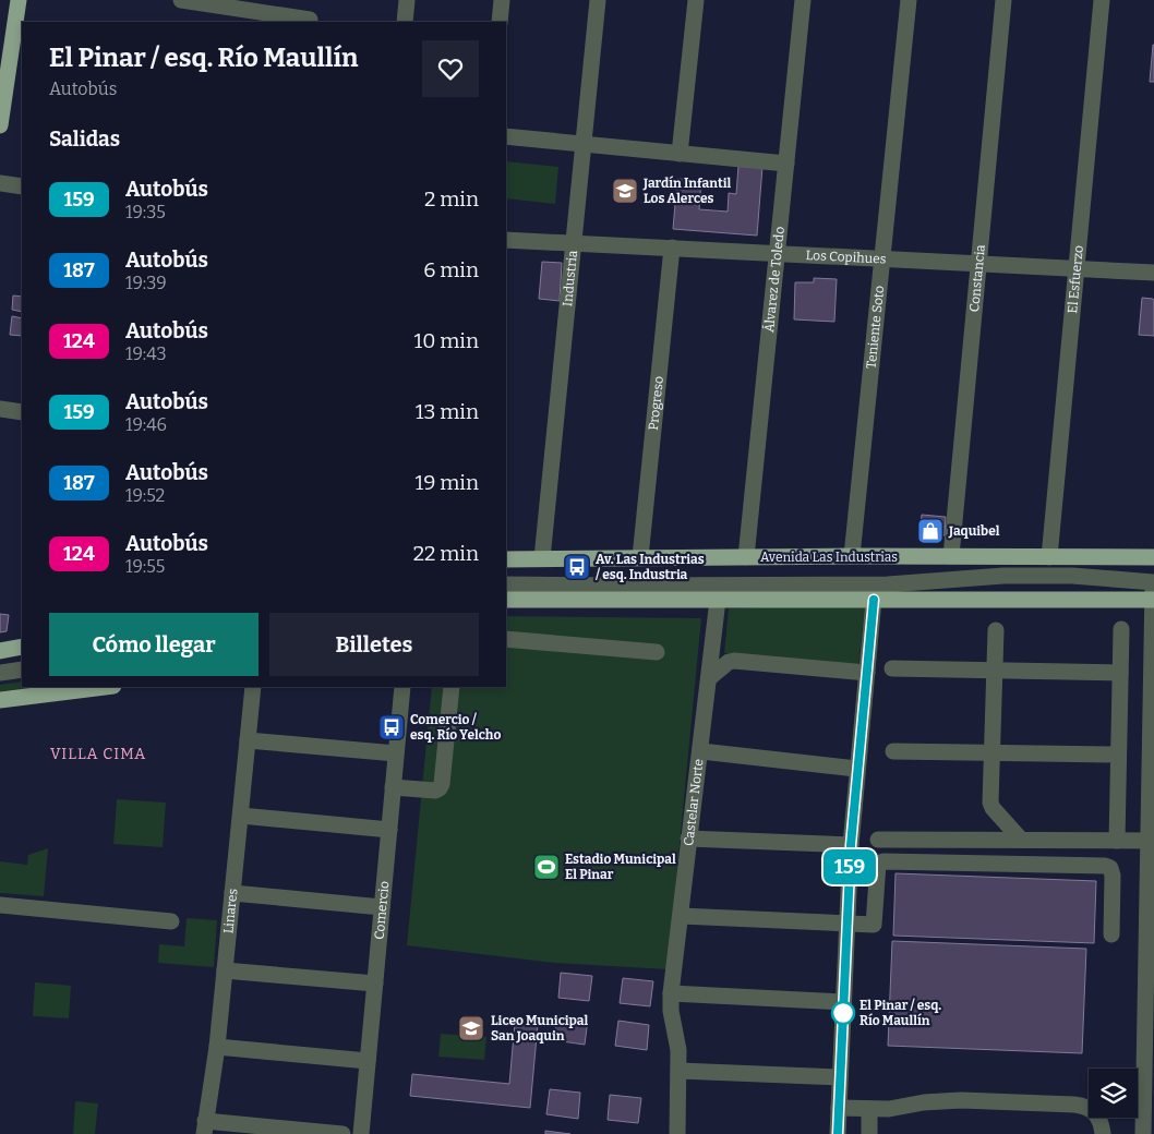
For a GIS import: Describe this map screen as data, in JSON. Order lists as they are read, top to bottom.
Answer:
{
  "streets": {
    "main road": ["Avenida Las Industrias"],
    "street": [
      "Los Copihues",
      "Constancia",
      "Industria",
      "Álvarez de Toledo",
      "El Esfuerzo",
      "Teniente Soto",
      "Progreso",
      "Castelar Norte",
      "Comercio",
      "Linares"
    ]
  },
  "crossings": [
    ["Los Copihues", "Constancia"],
    ["Los Copihues", "Industria"],
    ["Los Copihues", "Álvarez de Toledo"],
    ["Los Copihues", "El Esfuerzo"],
    ["Los Copihues", "Teniente Soto"],
    ["Los Copihues", "Progreso"],
    ["Constancia", "Avenida Las Industrias"],
    ["Industria", "Avenida Las Industrias"],
    ["Álvarez de Toledo", "Avenida Las Industrias"],
    ["El Esfuerzo", "Avenida Las Industrias"],
    ["Teniente Soto", "Avenida Las Industrias"],
    ["Progreso", "Avenida Las Industrias"]
  ],
  "districts": ["VILLA CIMA"],
  "places": {
    "school or university": ["Jardín Infantil Los Alerces", "Liceo Municipal San Joaquin"],
    "shop": ["Jaquibel"],
    "bus stop": ["Av. Las Industrias / esq. Industria", "Comercio / esq. Río Yelcho"],
    "sports": ["Estadio Municipal El Pinar"],
    "other": ["El Pinar / esq. Río Maullín"]
  },
  "lines": ["bus line 159"],
  "page": {
    "on_map": "159",
    "heading": [
      ["El Pinar / esq. Río Maullín", "Autobús"],
      "Salidas"
    ],
    "list": [
      {
        "mark": "159",
        "name": "Autobús",
        "note": "19:35",
        "value": "2 min"
      },
      {
        "mark": "187",
        "name": "Autobús",
        "note": "19:39",
        "value": "6 min"
      },
      {
        "mark": "124",
        "name": "Autobús",
        "note": "19:43",
        "value": "10 min"
      },
      {
        "mark": "159",
        "name": "Autobús",
        "note": "19:46",
        "value": "13 min"
      },
      {
        "mark": "187",
        "name": "Autobús",
        "note": "19:52",
        "value": "19 min"
      },
      {
        "mark": "124",
        "name": "Autobús",
        "note": "19:55",
        "value": "22 min"
      }
    ],
    "buttons": ["Cómo llegar", "Billetes"]
  }
}
